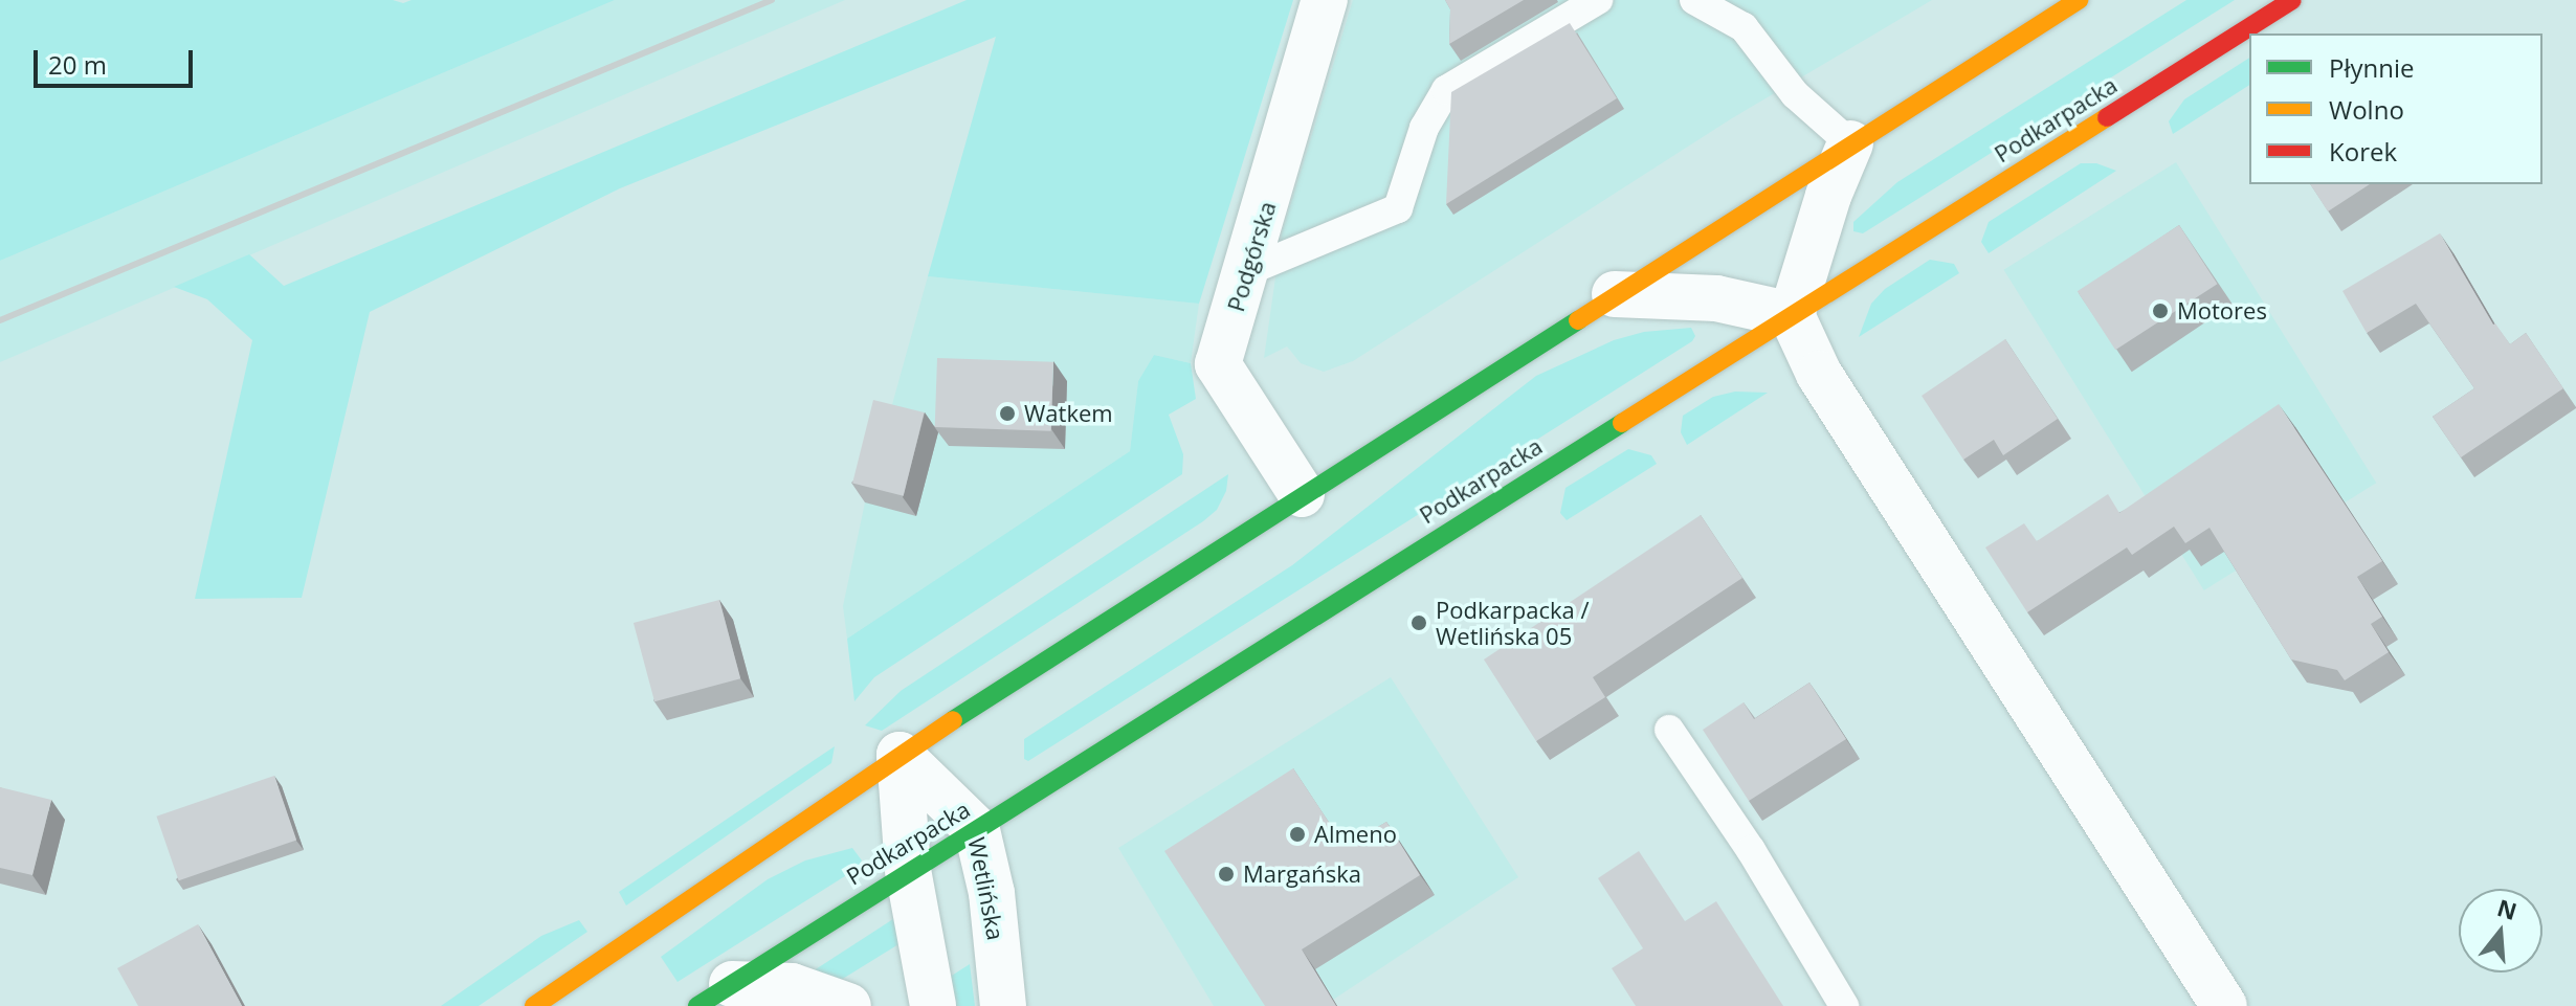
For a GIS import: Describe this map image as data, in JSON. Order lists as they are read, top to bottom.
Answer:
{
  "streets": {
    "main road": ["Podkarpacka"],
    "street": ["Podgórska", "Wetlińska"]
  },
  "crossings": [
    ["Podkarpacka", "Wetlińska"]
  ],
  "places": [
    "Motores",
    "Watkem",
    "Podkarpacka / Wetlińska 05",
    "Almeno",
    "Margańska"
  ],
  "legend": ["Płynnie", "Wolno", "Korek"],
  "scale_bar": "20 m",
  "north": "top"
}
